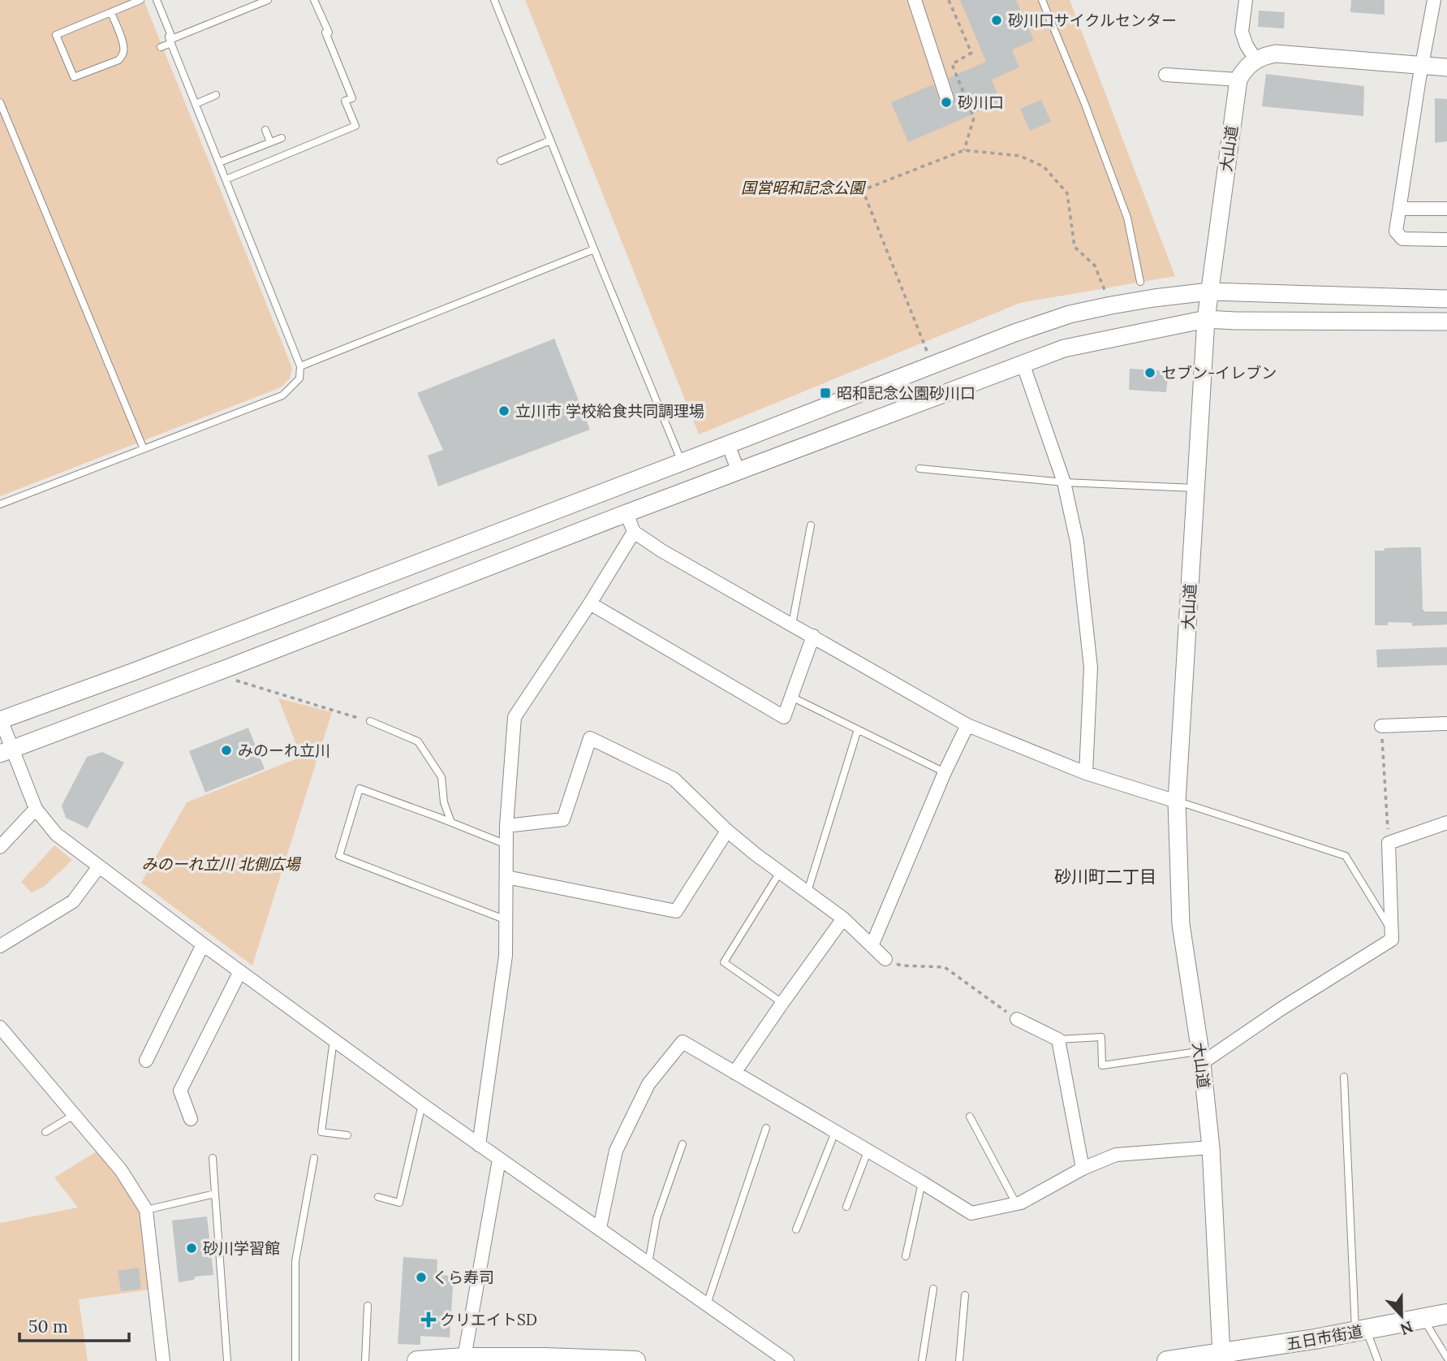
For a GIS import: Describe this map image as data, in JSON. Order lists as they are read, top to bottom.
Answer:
{
  "streets": {
    "main road": ["五日市街道"],
    "street": ["大山道"]
  },
  "crossings": [
    ["大山道", "五日市街道"]
  ],
  "districts": ["砂川町二丁目"],
  "parks": ["国営昭和記念公園", "みのーれ立川 北側広場"],
  "places": {
    "other": [
      "砂川口サイクルセンター",
      "砂川口",
      "セブン-イレブン",
      "立川市 学校給食共同調理場",
      "みのーれ立川",
      "砂川学習館",
      "くら寿司"
    ],
    "transit": ["昭和記念公園砂川口"],
    "health": ["クリエイトSD"]
  },
  "scale_bar": "50 m",
  "north": "bottom"
}
